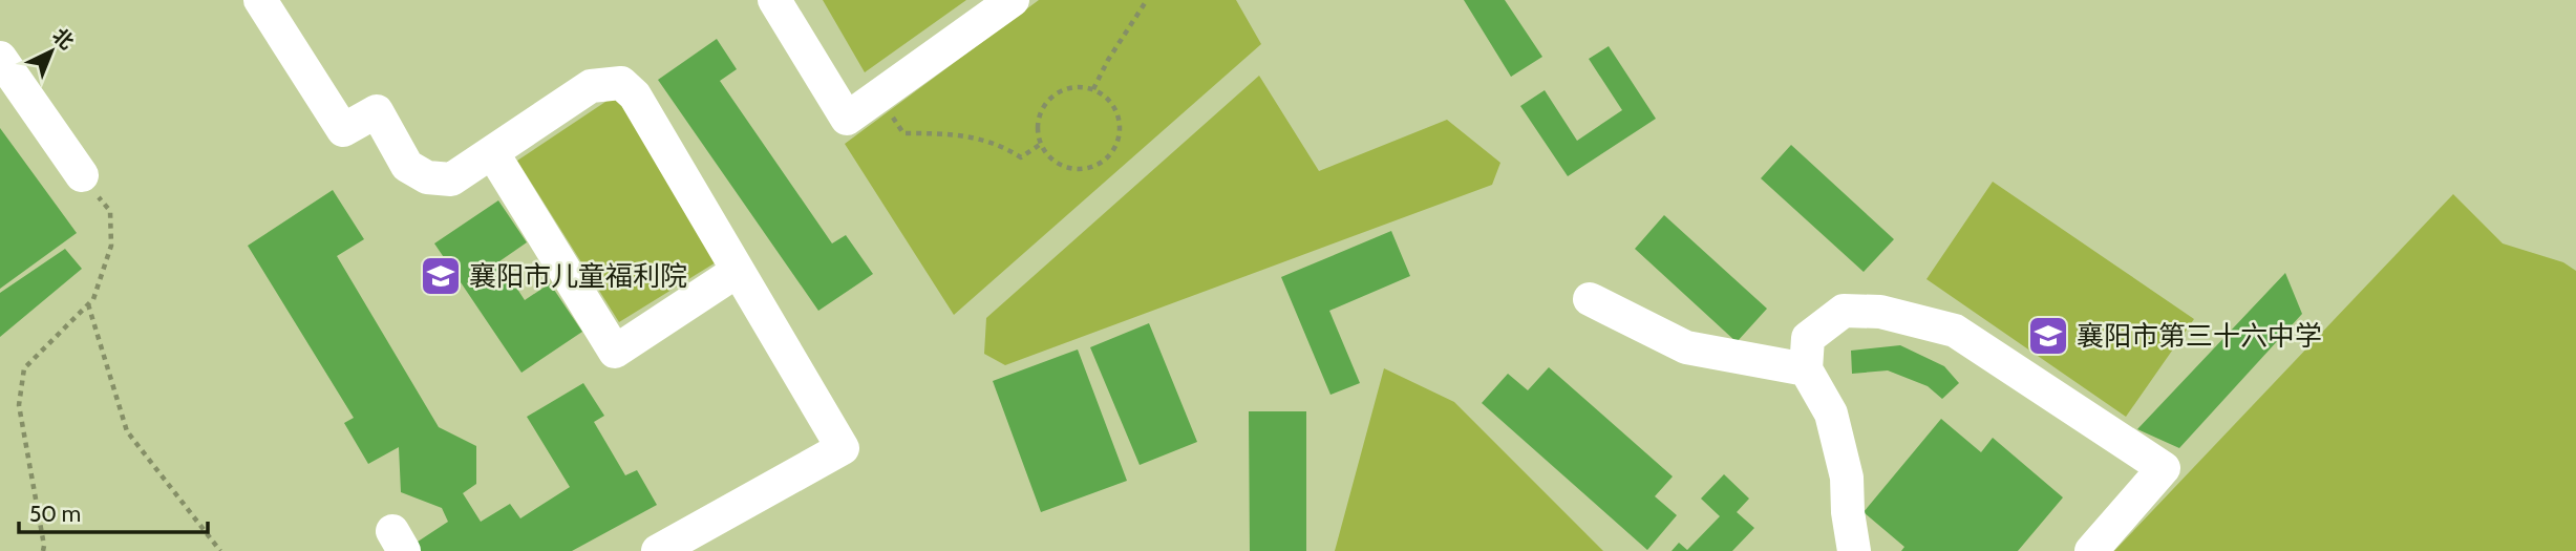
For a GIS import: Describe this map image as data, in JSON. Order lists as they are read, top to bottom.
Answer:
{
  "places": {
    "school or university": ["襄阳市儿童福利院", "襄阳市第三十六中学"]
  },
  "scale_bar": "50 m",
  "north": "top right"
}
